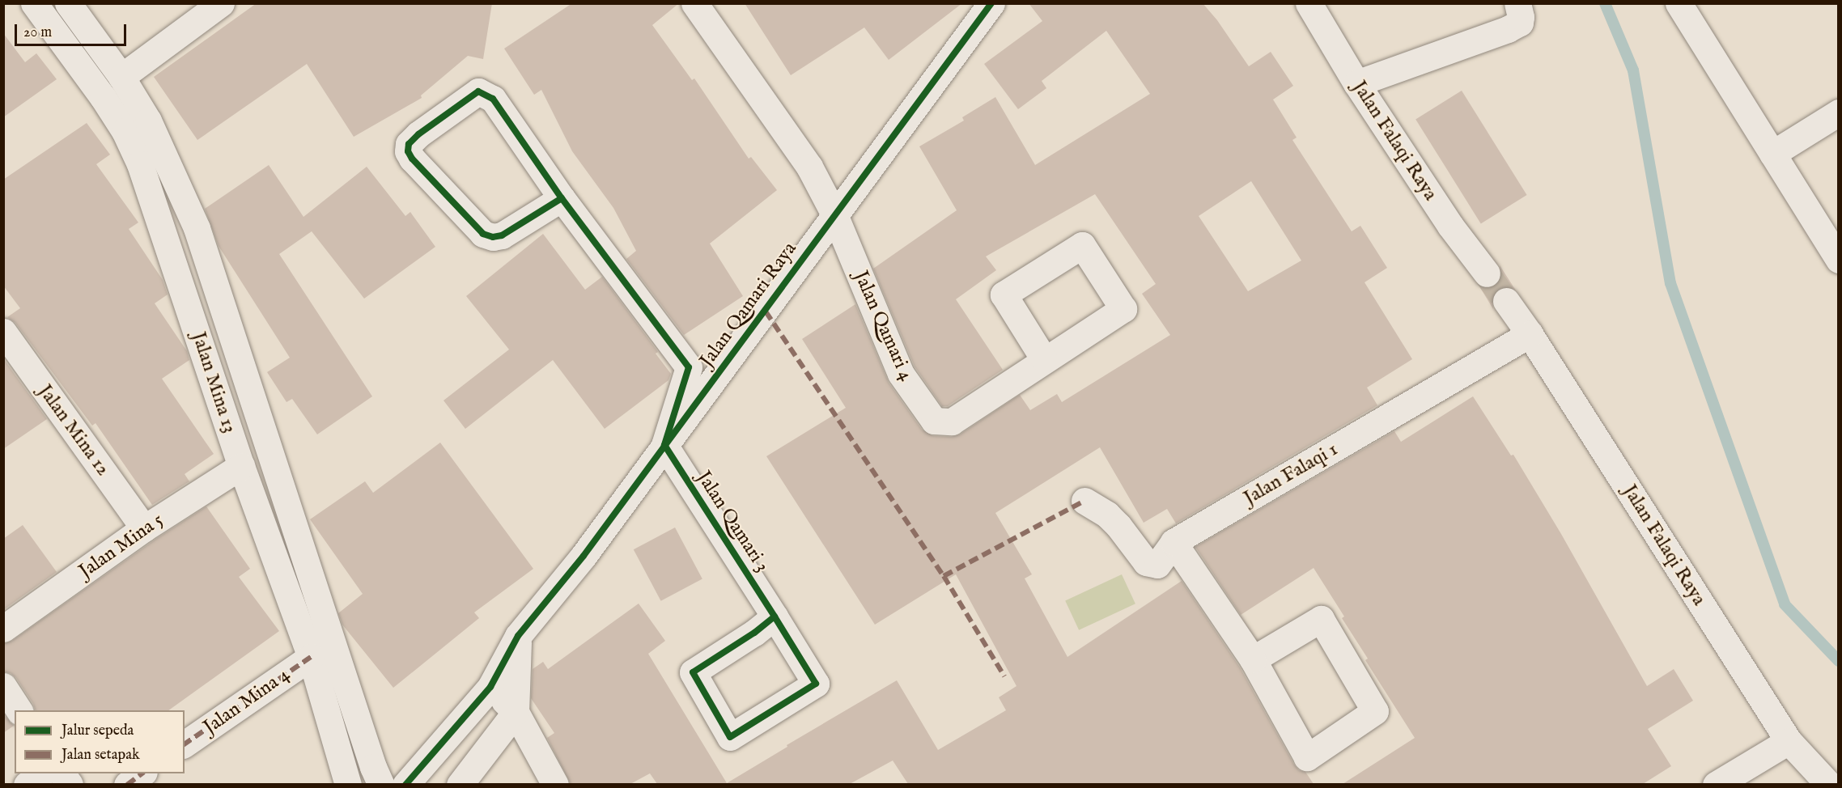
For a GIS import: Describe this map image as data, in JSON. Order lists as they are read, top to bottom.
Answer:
{
  "streets": {
    "street": [
      "Jalan Falaqi Raya",
      "Jalan Qamari Raya",
      "Jalan Qamari 4",
      "Jalan Mina 13",
      "Jalan Mina 12",
      "Jalan Falaqi 1",
      "Jalan Qamari 3",
      "Jalan Mina 5",
      "Jalan Mina 4"
    ]
  },
  "crossings": [
    ["Jalan Falaqi Raya", "Jalan Falaqi 1"],
    ["Jalan Qamari Raya", "Jalan Qamari 4"],
    ["Jalan Qamari Raya", "Jalan Qamari 3"],
    ["Jalan Mina 13", "Jalan Mina 5"],
    ["Jalan Mina 13", "Jalan Mina 4"],
    ["Jalan Mina 12", "Jalan Mina 5"]
  ],
  "legend": ["Jalur sepeda", "Jalan setapak"],
  "scale_bar": "20 m"
}
